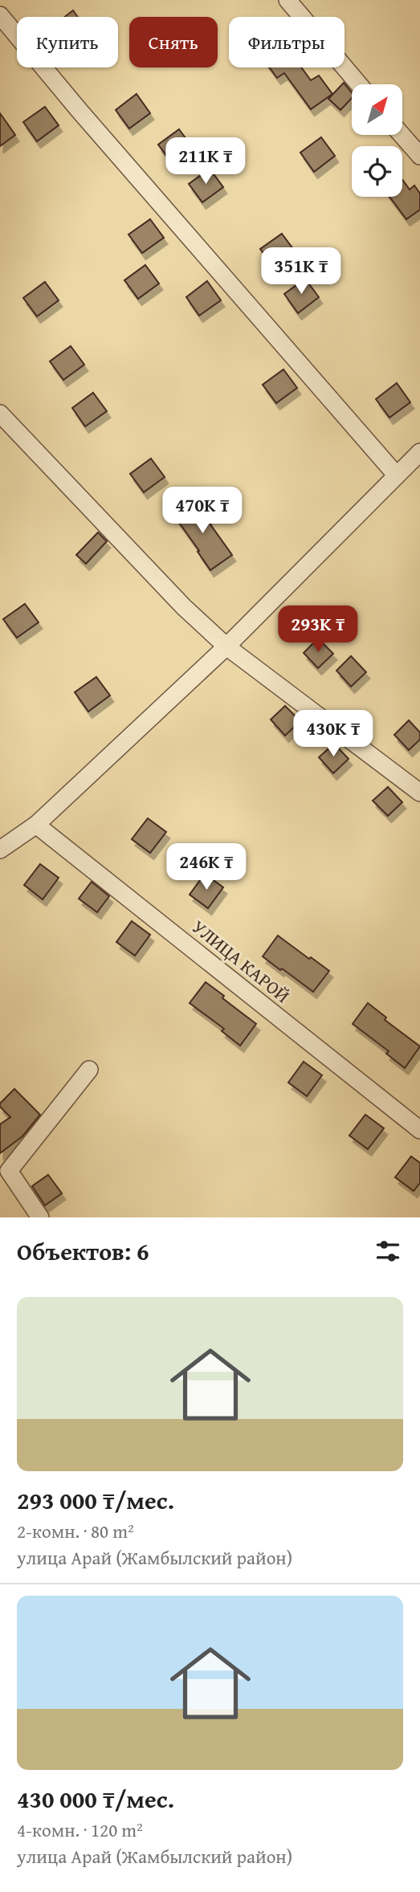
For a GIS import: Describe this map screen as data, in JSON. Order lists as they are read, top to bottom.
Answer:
{
  "streets": {
    "street": ["УЛИЦА КАРОЙ"]
  },
  "north": "top right",
  "page": {
    "chip": ["Купить", "Снять", "Фильтры"],
    "price": [
      "211K ₸",
      "351K ₸",
      "470K ₸",
      "293K ₸",
      "430K ₸",
      "246K ₸"
    ],
    "heading": "Объектов: 6",
    "list": [
      {
        "name": "293 000 ₸/мес.",
        "note": "2-комн. · 80 m² · улица Арай (Жамбылский район)"
      },
      {
        "name": "430 000 ₸/мес.",
        "note": "4-комн. · 120 m² · улица Арай (Жамбылский район)"
      }
    ]
  }
}
